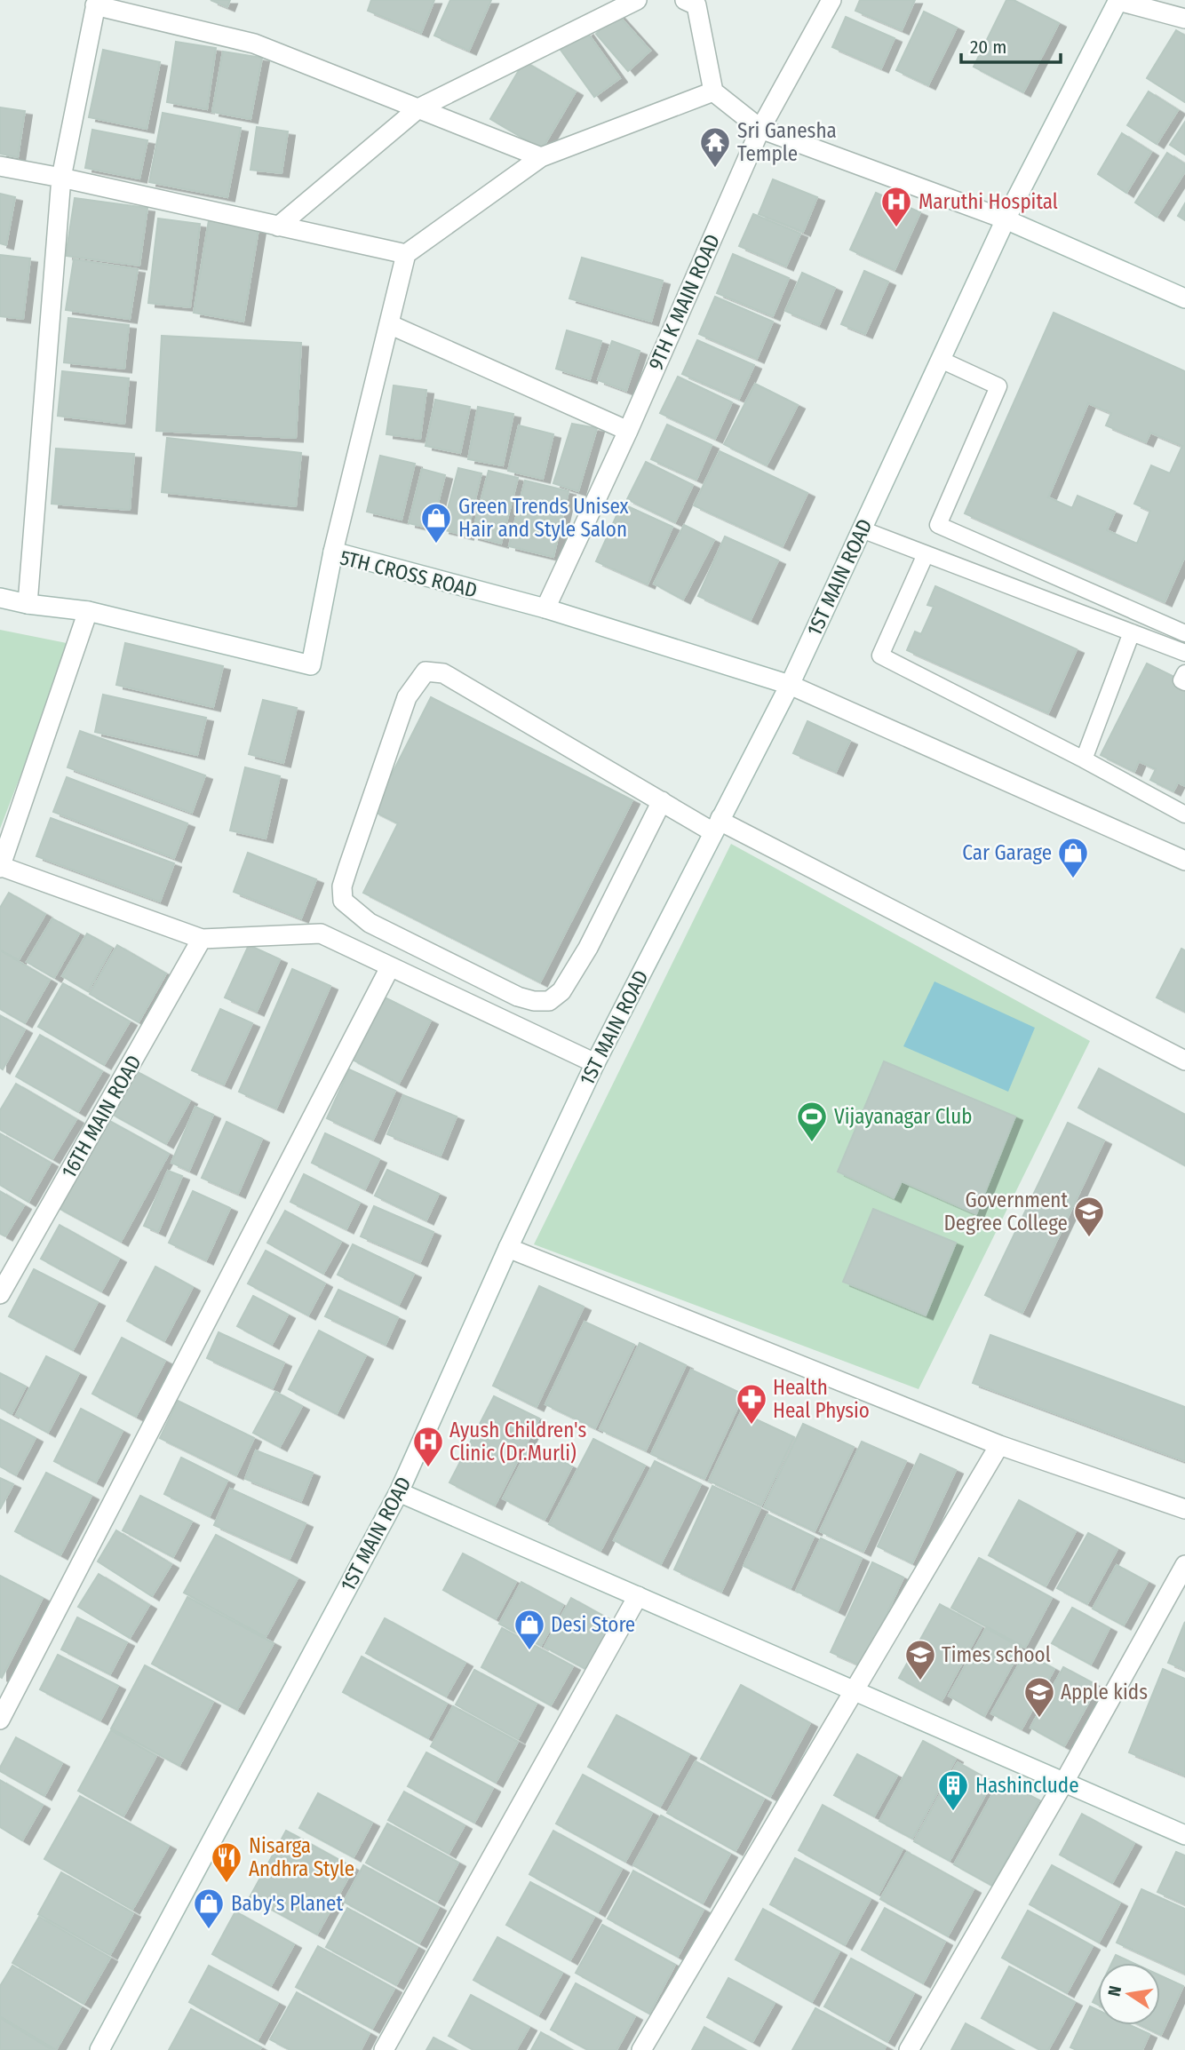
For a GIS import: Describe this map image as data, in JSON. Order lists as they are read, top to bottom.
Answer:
{
  "streets": {
    "street": [
      "9TH K MAIN ROAD",
      "5TH CROSS ROAD",
      "1ST MAIN ROAD",
      "16TH MAIN ROAD"
    ]
  },
  "crossings": [
    ["9TH K MAIN ROAD", "5TH CROSS ROAD"],
    ["5TH CROSS ROAD", "1ST MAIN ROAD"]
  ],
  "places": {
    "temple": ["Sri Ganesha Temple"],
    "hospital": ["Maruthi Hospital", "Ayush Children's Clinic (Dr.Murli)"],
    "shop": [
      "Green Trends Unisex Hair and Style Salon",
      "Car Garage",
      "Desi Store",
      "Baby's Planet"
    ],
    "sports": ["Vijayanagar Club"],
    "school or university": ["Government Degree College", "Times school", "Apple kids"],
    "pharmacy": ["Health Heal Physio"],
    "building": ["Hashinclude"],
    "restaurant": ["Nisarga Andhra Style"]
  },
  "scale_bar": "20 m",
  "north": "left"
}
